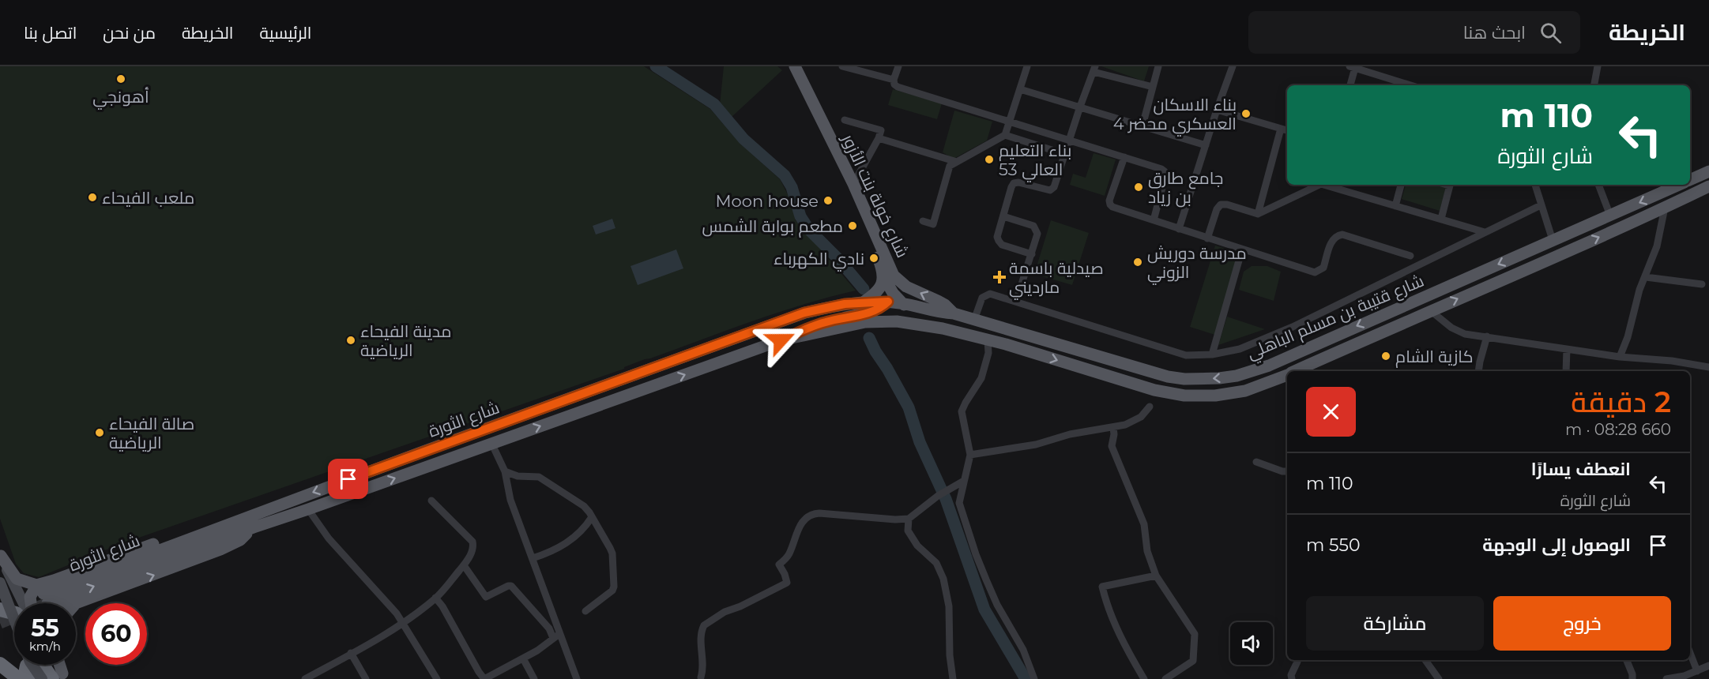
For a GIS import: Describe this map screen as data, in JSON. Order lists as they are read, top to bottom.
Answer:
{
  "streets": {
    "main road": ["شارع خولة بنت الأزور", "شارع قتيبة بن مسلم الباهلي", "شارع الثورة"]
  },
  "crossings": [
    ["شارع خولة بنت الأزور", "شارع قتيبة بن مسلم الباهلي"],
    ["شارع خولة بنت الأزور", "شارع الثورة"],
    ["شارع قتيبة بن مسلم الباهلي", "شارع الثورة"]
  ],
  "places": {
    "other": [
      "أهونجي",
      "بناء الاسكان العسكري محضر 4",
      "بناء التعليم العالي 53",
      "جامع طارق بن زياد",
      "ملعب الفيحاء",
      "Moon house",
      "مطعم بوابة الشمس",
      "نادي الكهرباء",
      "مدرسة دوريش الزوني",
      "مدينة الفيحاء الرياضية",
      "كازية الشام",
      "صالة الفيحاء الرياضية"
    ],
    "health": ["صيدلية باسمة مارديني"]
  },
  "page": {
    "header": "الخريطة",
    "search": "ابحث هنا",
    "nav": [
      "الرئيسية",
      "الخريطة",
      "من نحن",
      "اتصل بنا"
    ],
    "turn": ["110 m", "شارع الثورة"],
    "heading": ["2 دقيقة", "660 m · 08:28"],
    "list": [
      {
        "name": "انعطف يسارًا",
        "note": "شارع الثورة",
        "value": "110 m"
      },
      {
        "name": "الوصول إلى الوجهة",
        "value": "550 m"
      }
    ],
    "buttons": ["خروج", "مشاركة"],
    "speed": "55 km/h",
    "limit": "60"
  }
}
